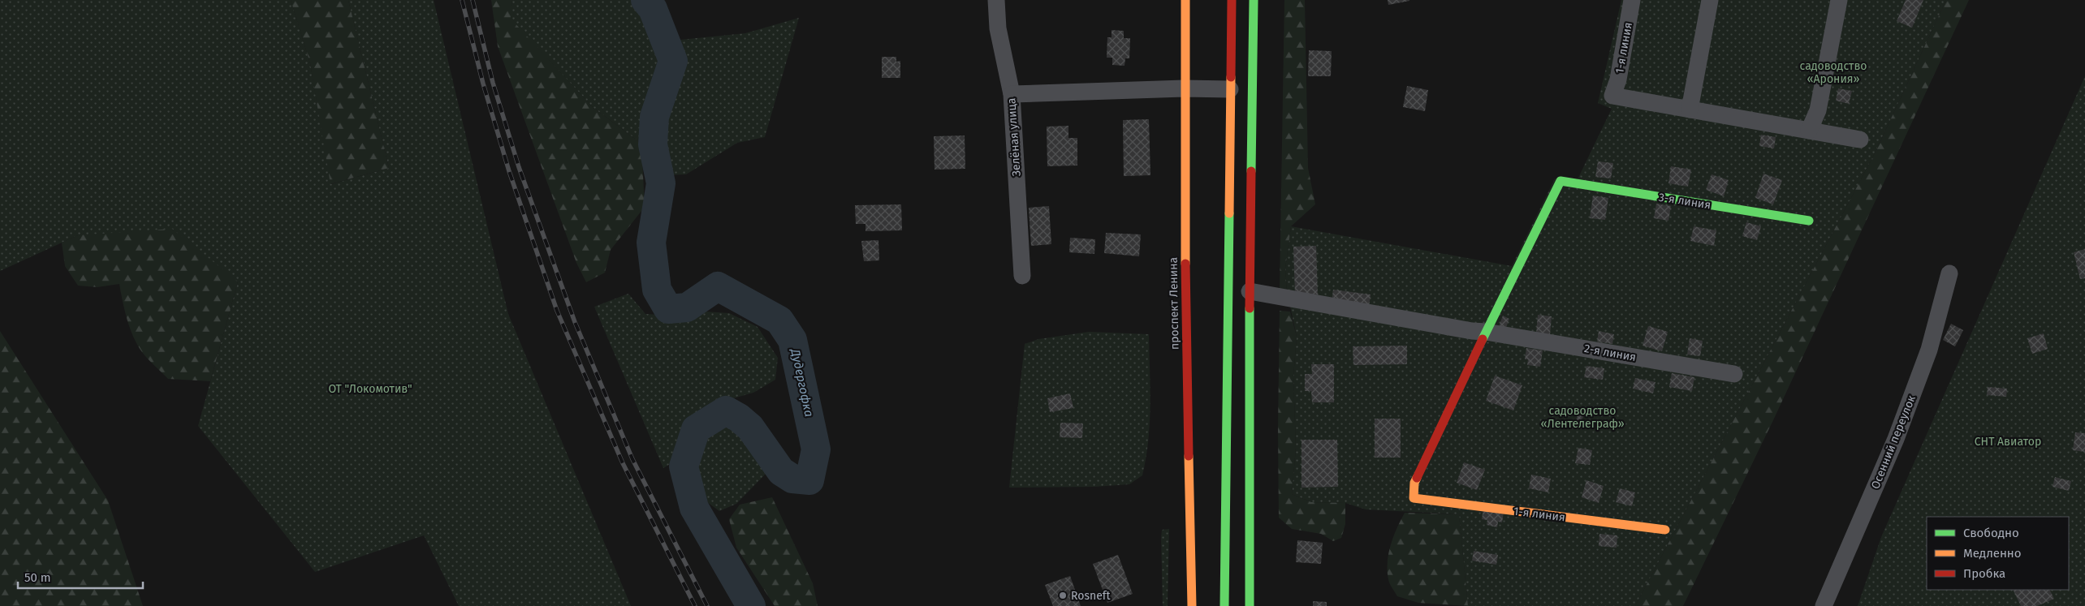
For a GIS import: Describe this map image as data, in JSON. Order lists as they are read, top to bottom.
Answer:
{
  "streets": {
    "main road": ["1-я линия", "3-я линия", "проспект Ленина"],
    "street": ["Зелёная улица", "2-я линия", "Осенний переулок"]
  },
  "crossings": [
    ["1-я линия", "3-я линия"],
    ["1-я линия", "2-я линия"],
    ["3-я линия", "2-я линия"]
  ],
  "water": ["Дудергофка"],
  "parks": [
    "садоводство «Арония»",
    "ОТ \"Локомотив\"",
    "садоводство «Лентелеграф»",
    "СНТ Авиатор"
  ],
  "places": ["Rosneft"],
  "legend": ["Свободно", "Медленно", "Пробка"],
  "scale_bar": "50 m"
}
